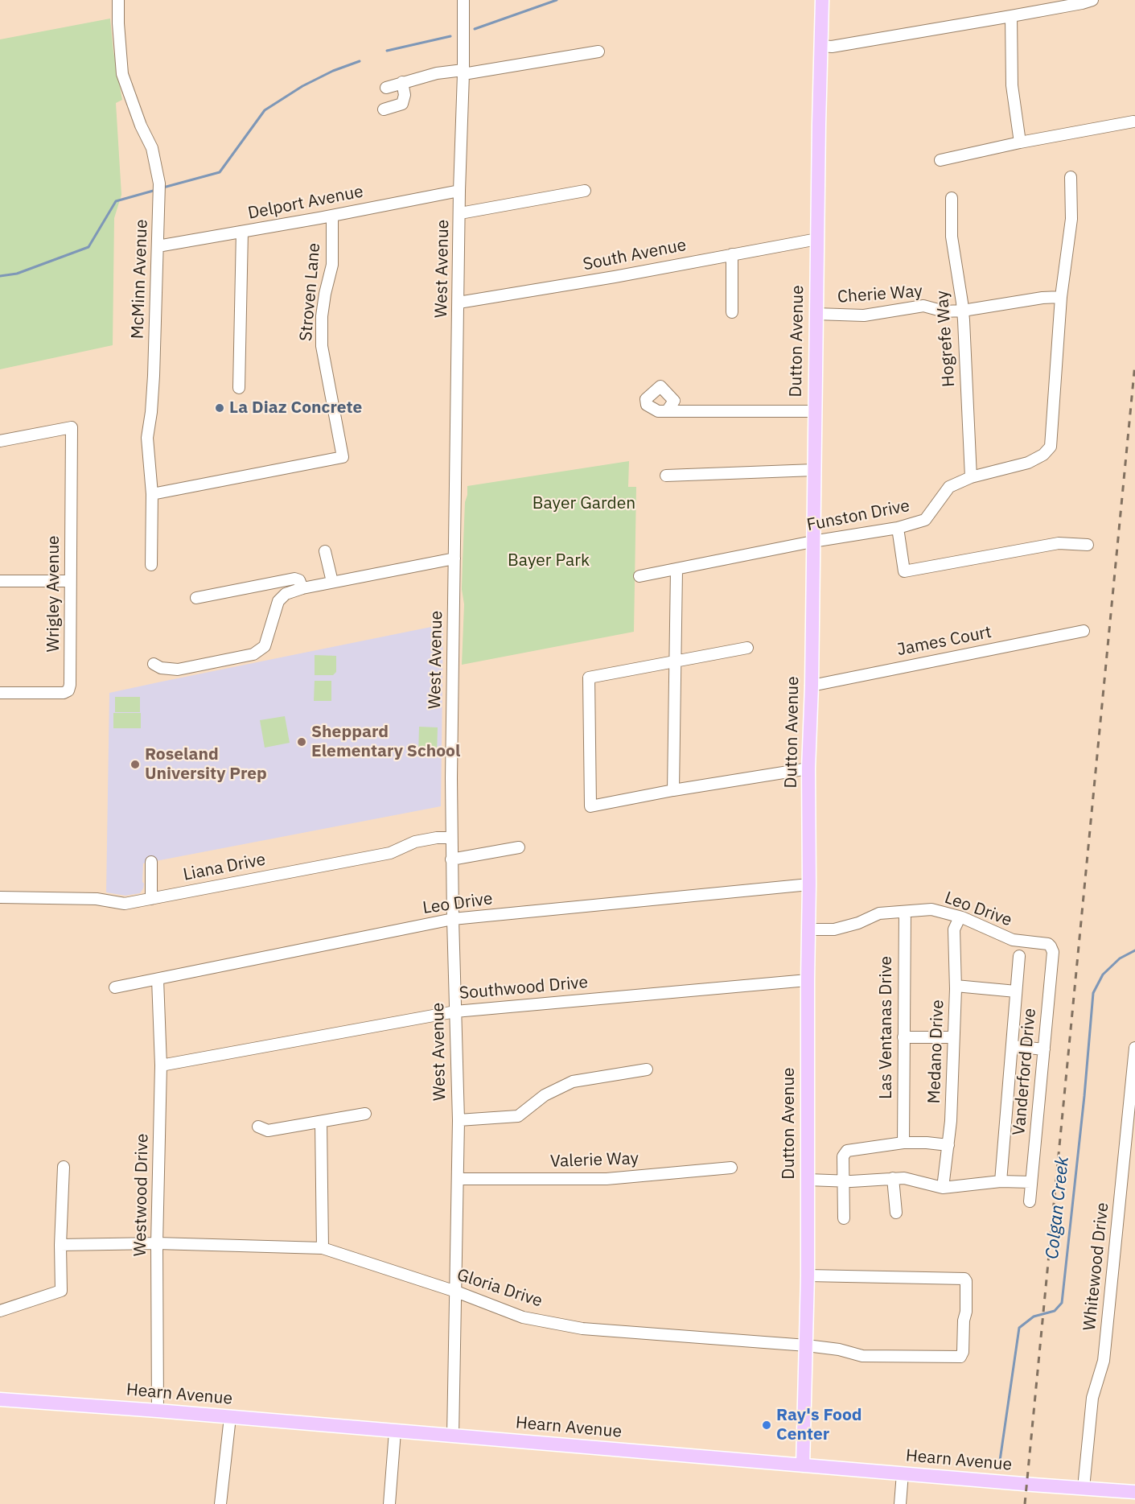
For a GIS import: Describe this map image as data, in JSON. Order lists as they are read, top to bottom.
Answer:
{
  "streets": {
    "main road": ["Dutton Avenue", "Hearn Avenue"],
    "street": [
      "Delport Avenue",
      "South Avenue",
      "West Avenue",
      "McMinn Avenue",
      "Stroven Lane",
      "Cherie Way",
      "Hogrefe Way",
      "Funston Drive",
      "Wrigley Avenue",
      "James Court",
      "Liana Drive",
      "Leo Drive",
      "Southwood Drive",
      "Las Ventanas Drive",
      "Medano Drive",
      "Vanderford Drive",
      "Valerie Way",
      "Westwood Drive",
      "Whitewood Drive",
      "Gloria Drive"
    ]
  },
  "crossings": [
    ["Delport Avenue", "West Avenue"],
    ["Delport Avenue", "McMinn Avenue"],
    ["Delport Avenue", "Stroven Lane"],
    ["South Avenue", "West Avenue"],
    ["South Avenue", "Dutton Avenue"],
    ["West Avenue", "Liana Drive"],
    ["West Avenue", "Leo Drive"],
    ["West Avenue", "Southwood Drive"],
    ["West Avenue", "Valerie Way"],
    ["West Avenue", "Gloria Drive"],
    ["West Avenue", "Hearn Avenue"],
    ["McMinn Avenue", "Stroven Lane"],
    ["Cherie Way", "Hogrefe Way"],
    ["Cherie Way", "Dutton Avenue"],
    ["Cherie Way", "Funston Drive"],
    ["Hogrefe Way", "Funston Drive"],
    ["Dutton Avenue", "Funston Drive"],
    ["Dutton Avenue", "James Court"],
    ["Dutton Avenue", "Leo Drive"],
    ["Dutton Avenue", "Southwood Drive"],
    ["Dutton Avenue", "Gloria Drive"],
    ["Dutton Avenue", "Hearn Avenue"],
    ["Leo Drive", "Las Ventanas Drive"],
    ["Leo Drive", "Medano Drive"],
    ["Leo Drive", "Vanderford Drive"],
    ["Leo Drive", "Westwood Drive"],
    ["Southwood Drive", "Westwood Drive"],
    ["Westwood Drive", "Gloria Drive"],
    ["Westwood Drive", "Hearn Avenue"],
    ["Whitewood Drive", "Hearn Avenue"]
  ],
  "water": ["Colgan Creek"],
  "parks": ["Bayer Garden", "Bayer Park"],
  "places": [
    "La Diaz Concrete",
    "Sheppard Elementary School",
    "Roseland University Prep",
    "Ray's Food Center"
  ]
}
